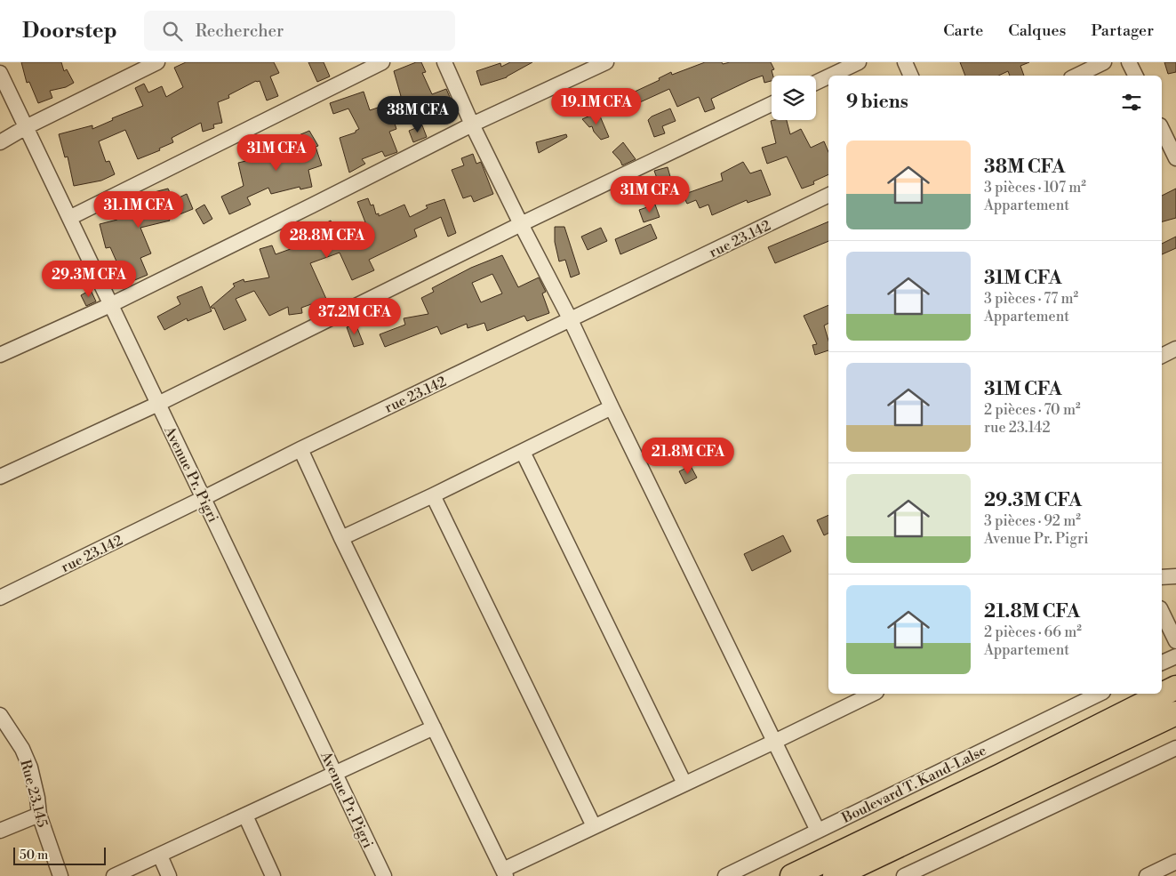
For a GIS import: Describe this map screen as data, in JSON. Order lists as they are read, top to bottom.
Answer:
{
  "streets": {
    "street": [
      "rue 23.142",
      "Avenue Pr. Pigri",
      "Boulevard T. Kand-Lalse",
      "Rue 23.145"
    ]
  },
  "crossings": [
    ["rue 23.142", "Avenue Pr. Pigri"]
  ],
  "scale_bar": "50 m",
  "page": {
    "header": "Doorstep",
    "search": "Rechercher",
    "nav": ["Carte", "Calques", "Partager"],
    "heading": "9 biens",
    "price": [
      "19.1M CFA",
      "38M CFA",
      "31M CFA",
      "31M CFA",
      "31.1M CFA",
      "28.8M CFA",
      "29.3M CFA",
      "37.2M CFA",
      "21.8M CFA"
    ],
    "list": [
      {
        "name": "38M CFA",
        "note": "3 pièces · 107 m² · Appartement"
      },
      {
        "name": "31M CFA",
        "note": "3 pièces · 77 m² · Appartement"
      },
      {
        "name": "31M CFA",
        "note": "2 pièces · 70 m² · rue 23.142"
      },
      {
        "name": "29.3M CFA",
        "note": "3 pièces · 92 m² · Avenue Pr. Pigri"
      },
      {
        "name": "21.8M CFA",
        "note": "2 pièces · 66 m² · Appartement"
      }
    ],
    "scale": "50 m"
  }
}
